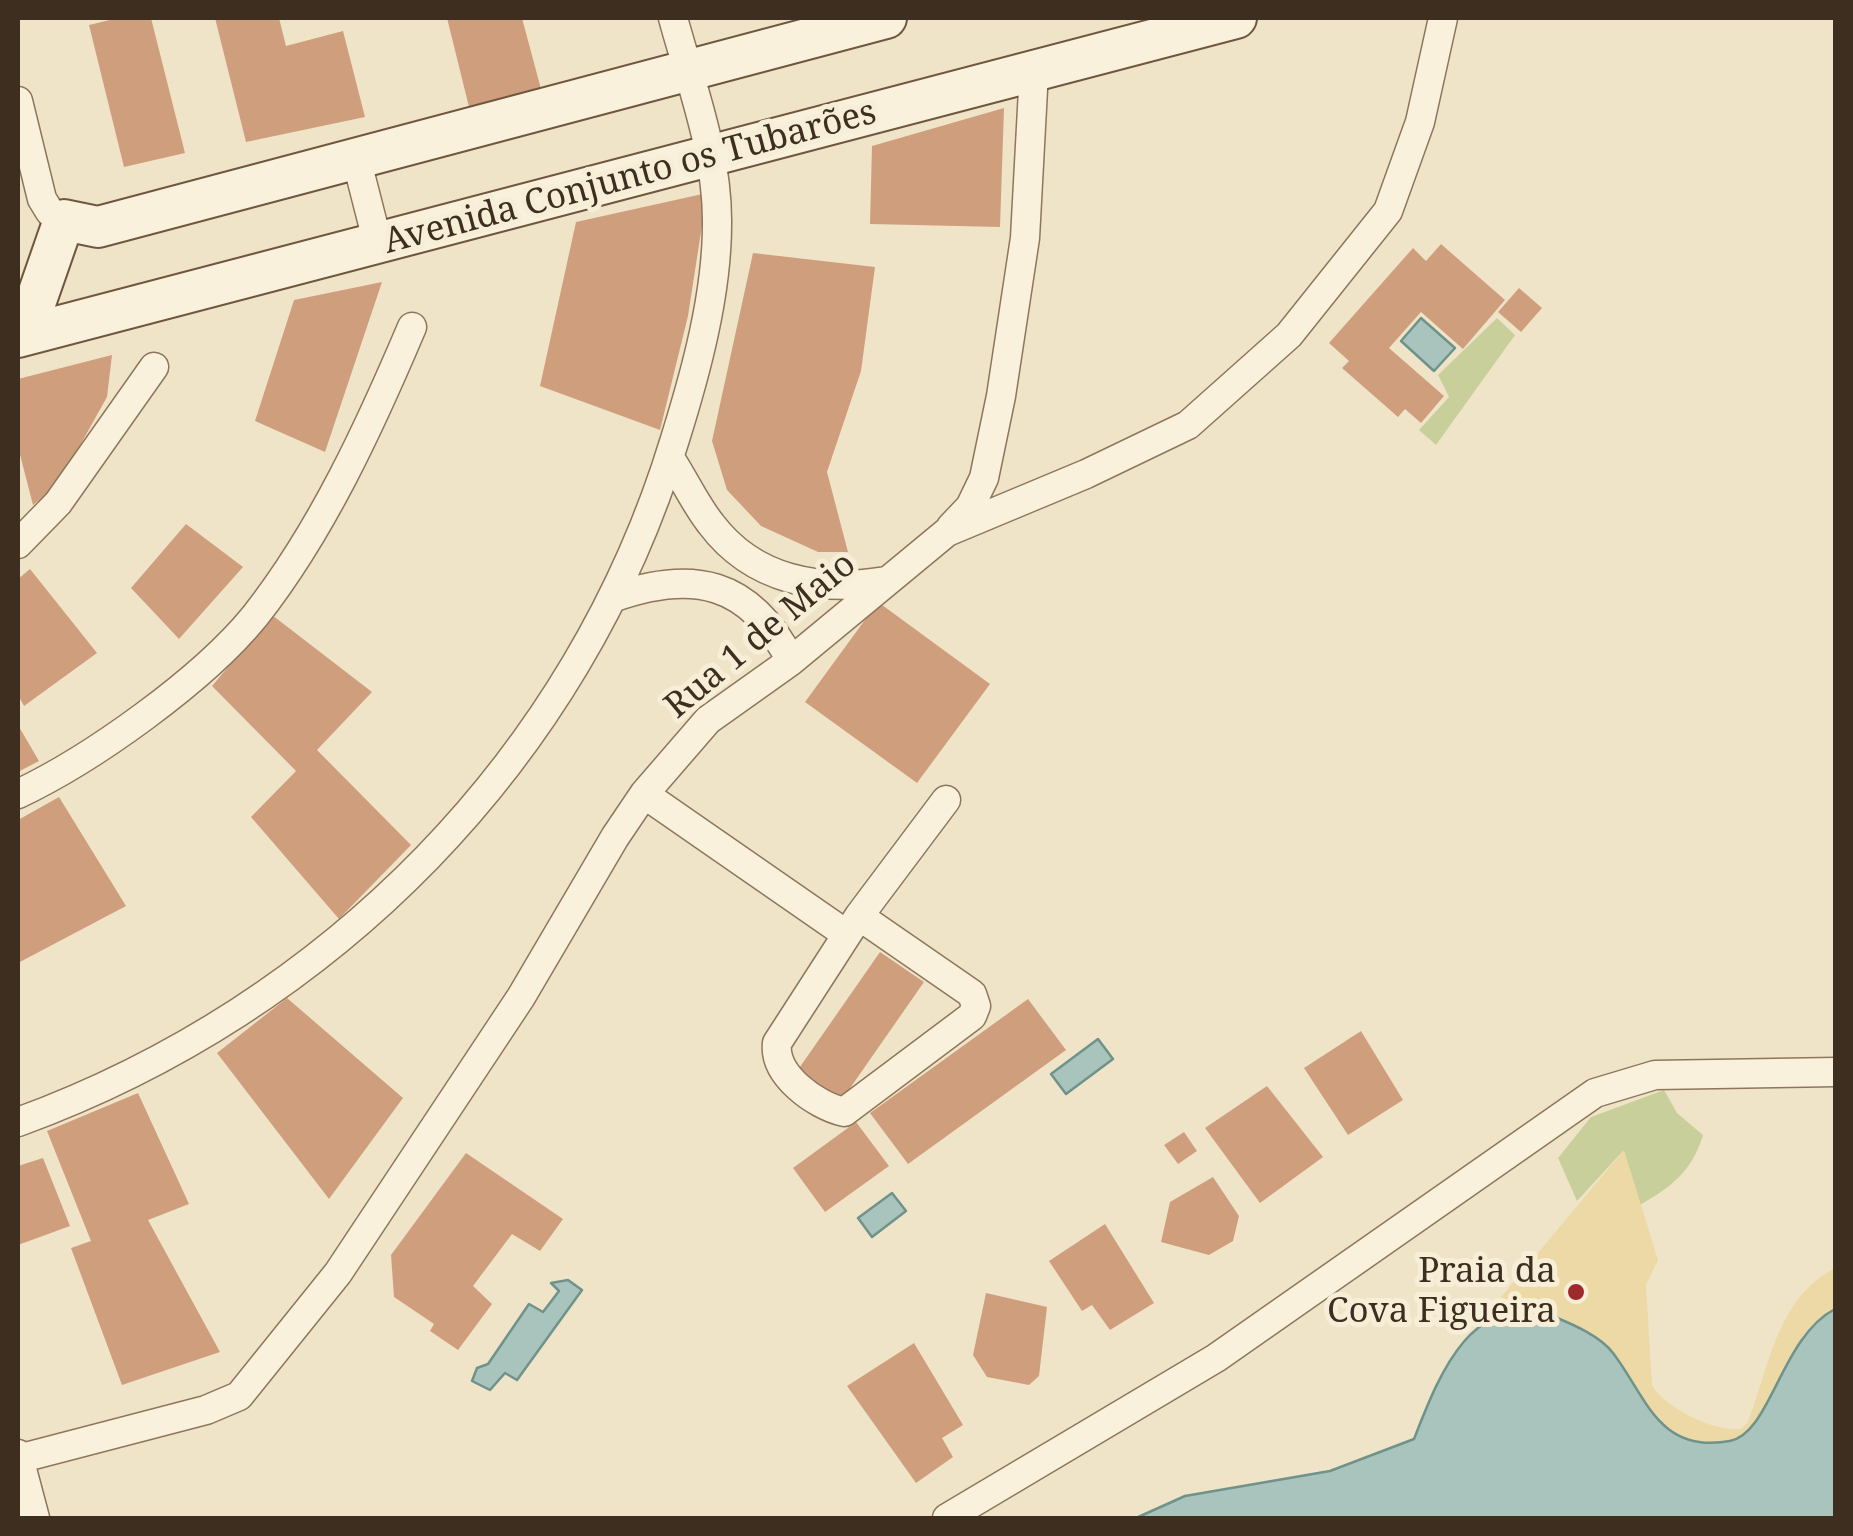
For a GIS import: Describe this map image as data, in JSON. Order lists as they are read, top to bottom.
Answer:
{
  "streets": {
    "street": ["Avenida Conjunto os Tubarões", "Rua 1 de Maio"]
  },
  "places": ["Praia da Cova Figueira"]
}
